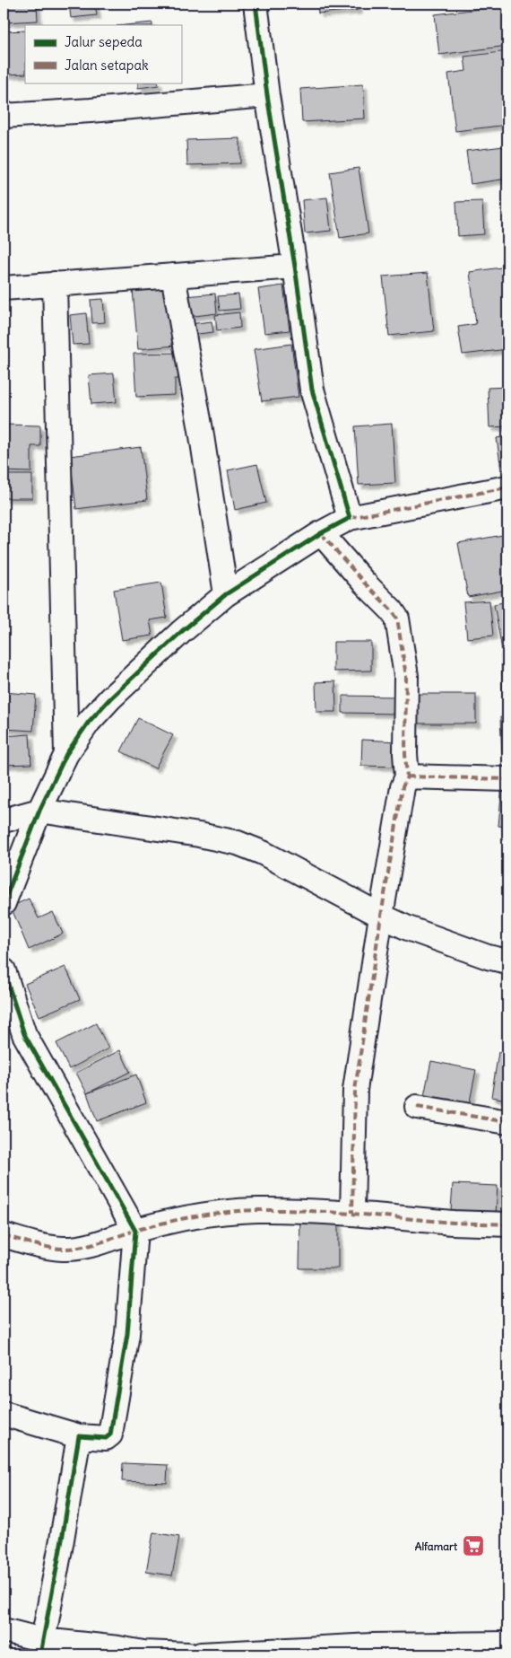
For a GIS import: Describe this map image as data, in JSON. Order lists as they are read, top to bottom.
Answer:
{
  "places": {
    "supermarket": ["Alfamart"]
  },
  "legend": ["Jalur sepeda", "Jalan setapak"]
}
